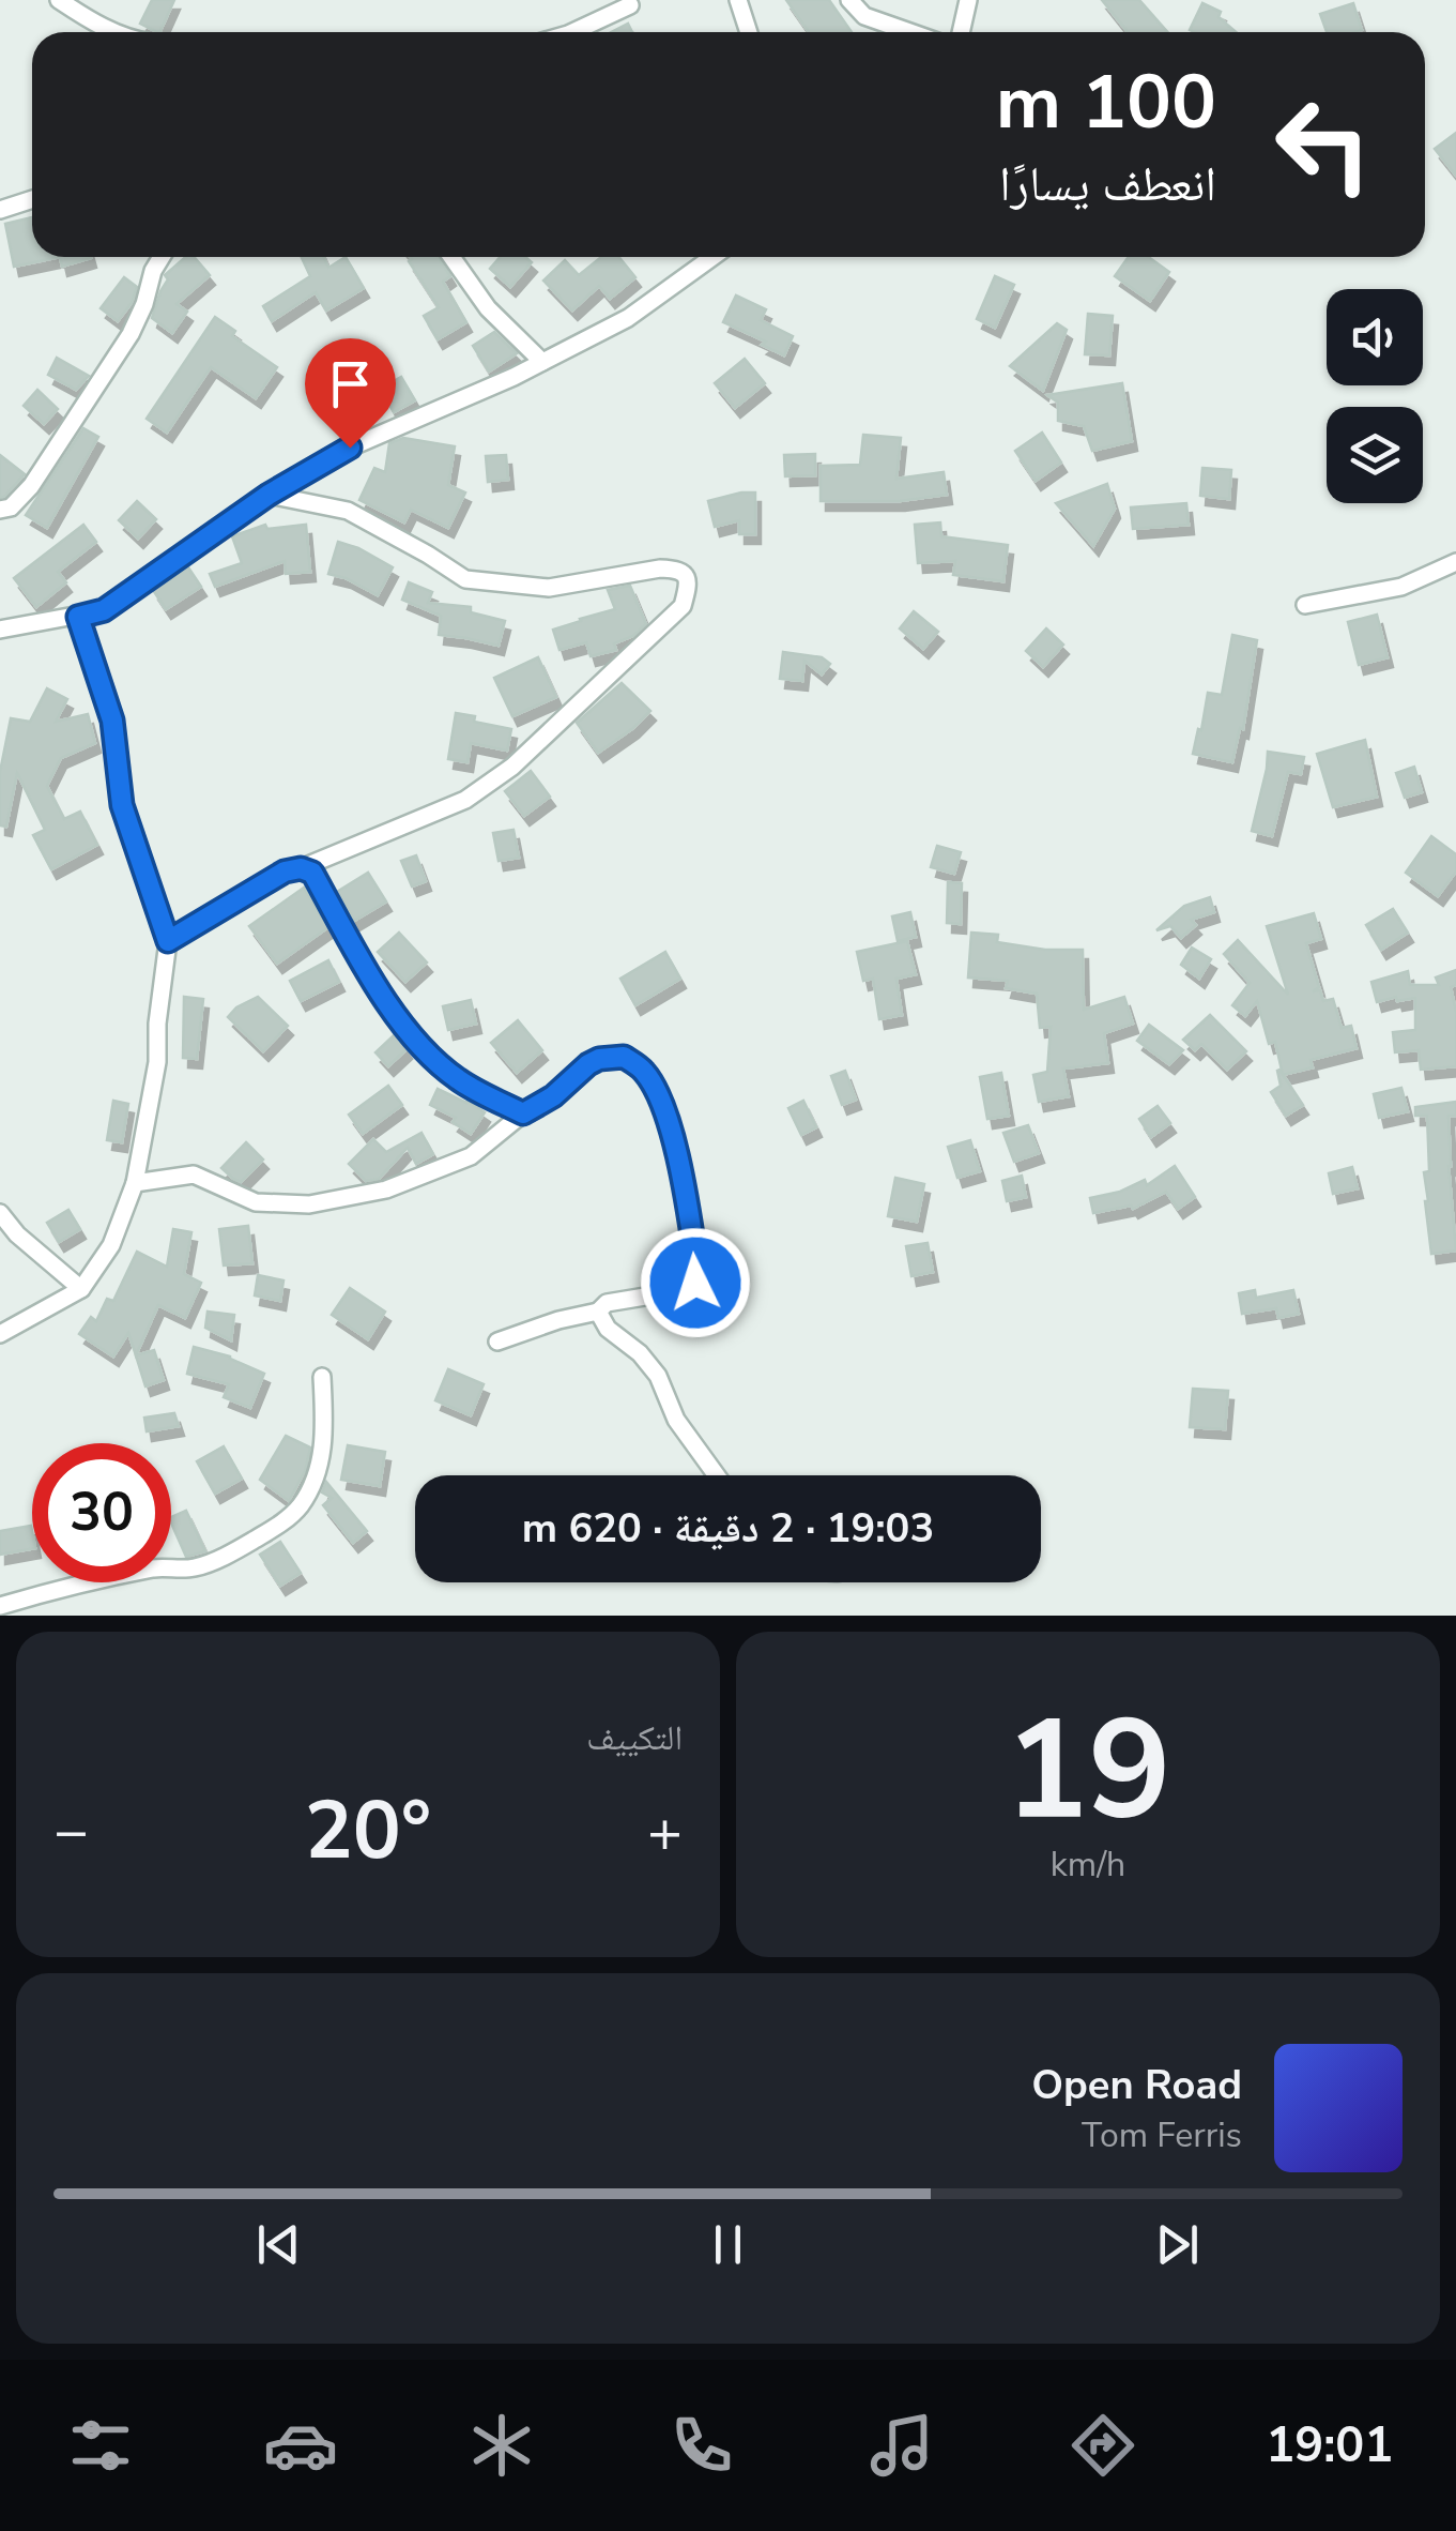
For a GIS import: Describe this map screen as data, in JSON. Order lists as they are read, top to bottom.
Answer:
{
  "page": {
    "turn": ["100 m", "انعطف يسارًا"],
    "limit": "30",
    "trip": "19:03 · 2 دقيقة · 620 m",
    "tile": [
      ["19", "km/h"],
      "التكييف"
    ],
    "heat": ["−", "20°", "+"],
    "song": ["Open Road", "Tom Ferris"],
    "tabs": "19:01"
  }
}
